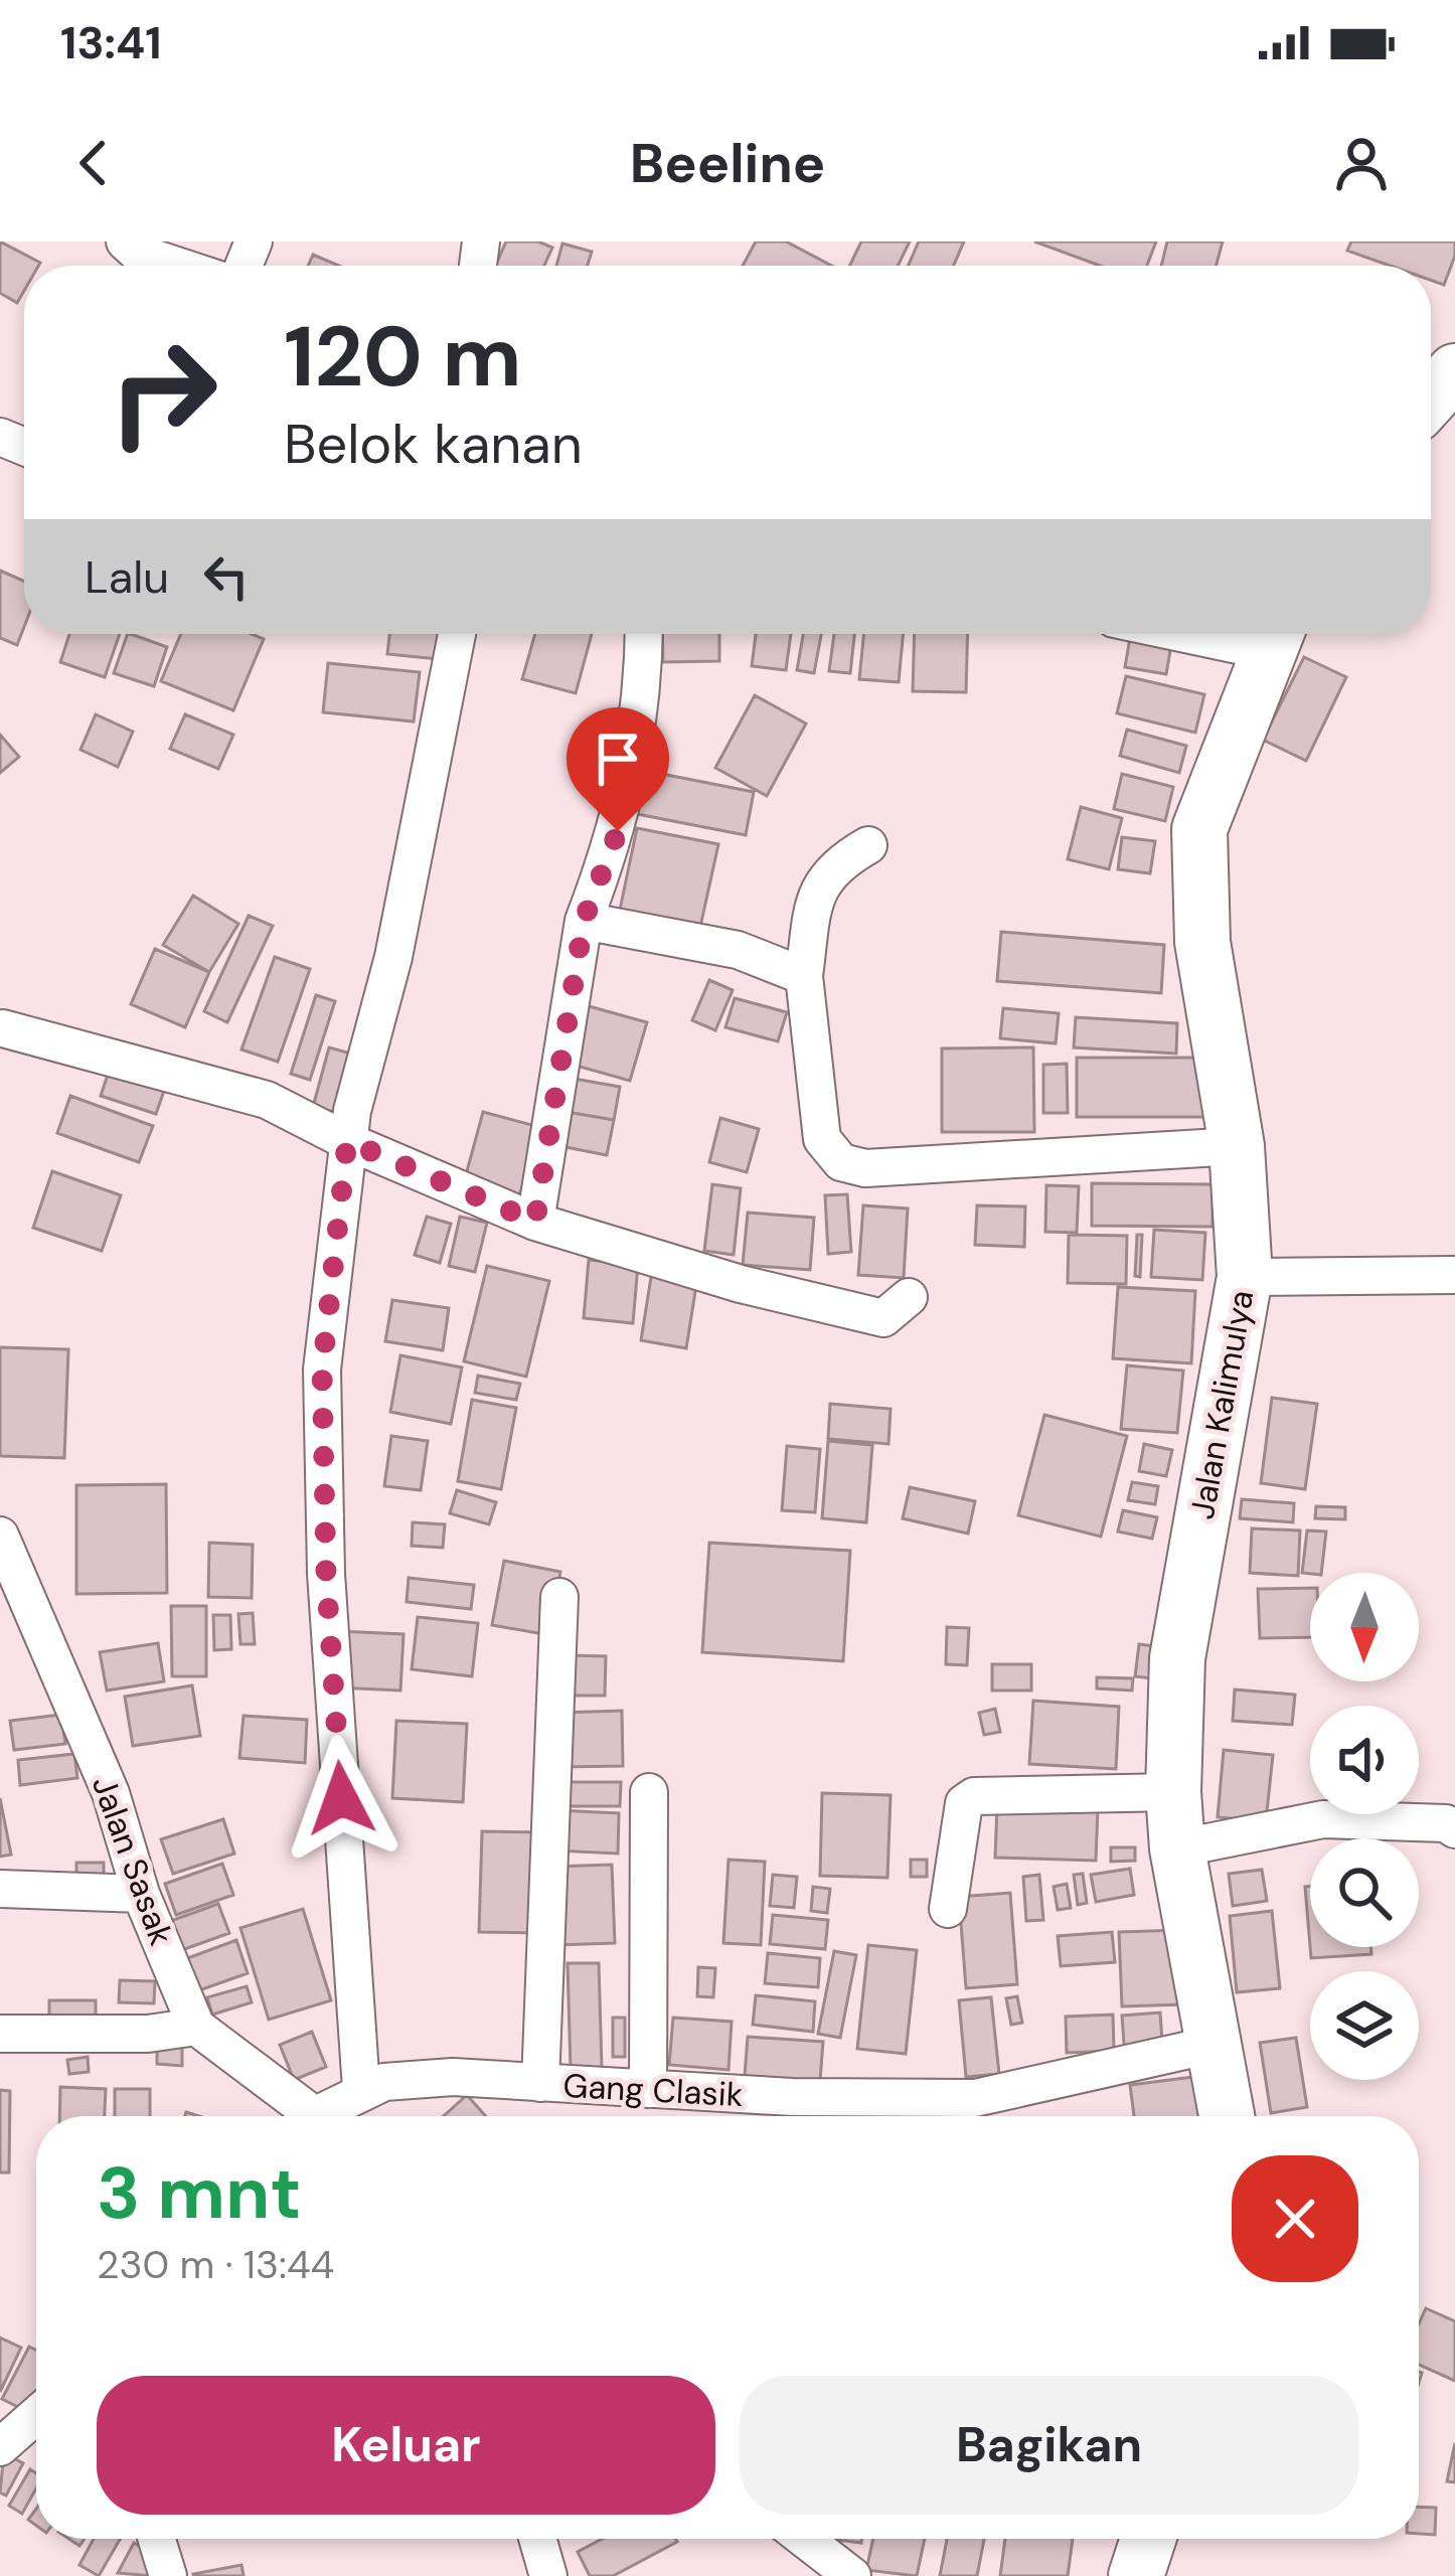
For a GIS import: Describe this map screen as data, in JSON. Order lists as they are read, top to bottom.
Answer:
{
  "streets": {
    "street": ["Jalan Kalimulya", "Jalan Sasak", "Gang Clasik"]
  },
  "crossings": [
    ["Jalan Kalimulya", "Gang Clasik"]
  ],
  "north": "bottom",
  "page": {
    "status": "13:41",
    "header": "Beeline",
    "turn": ["120 m", "Belok kanan"],
    "then": "Lalu",
    "heading": ["3 mnt", "230 m · 13:44"],
    "buttons": ["Keluar", "Bagikan"]
  }
}
